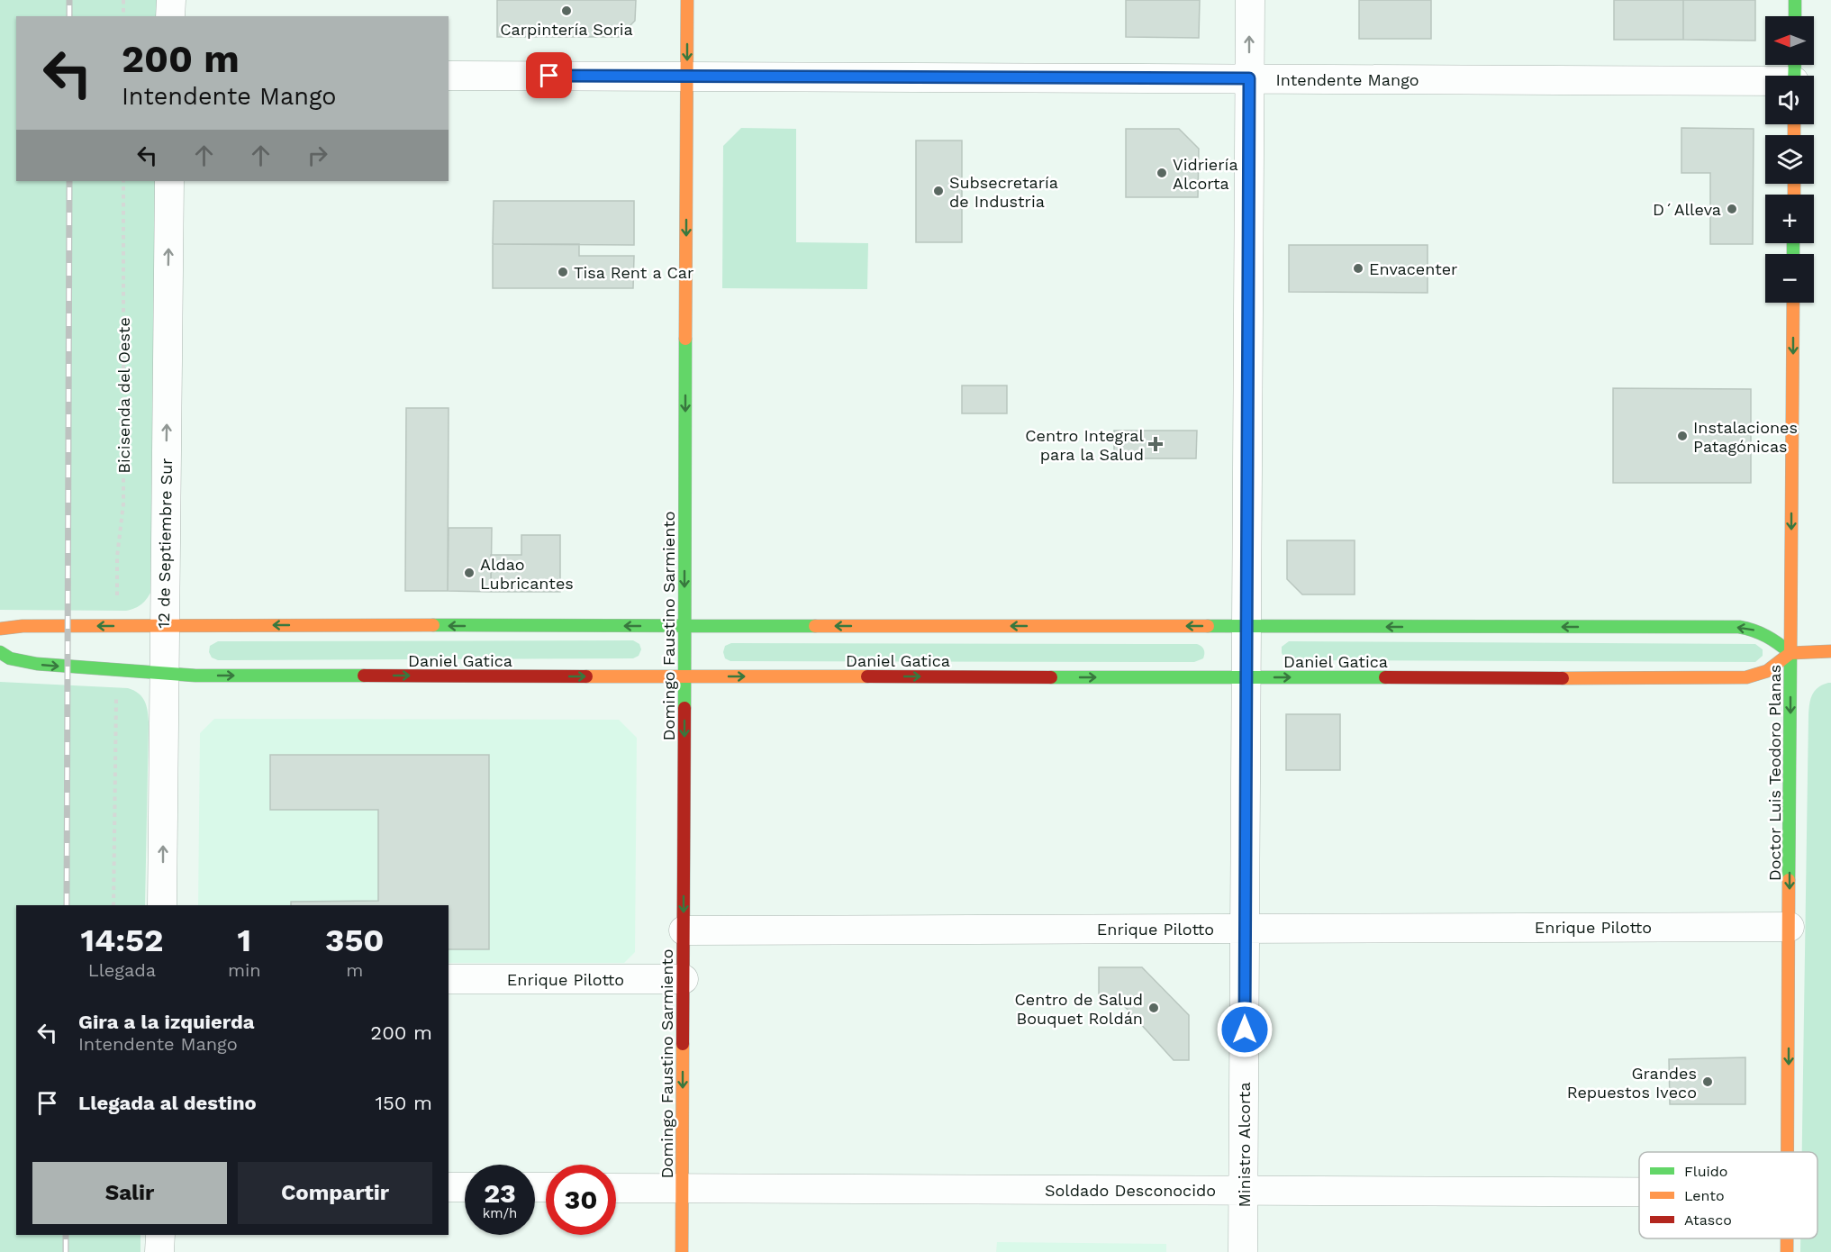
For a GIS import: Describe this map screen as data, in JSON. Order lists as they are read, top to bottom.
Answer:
{
  "streets": {
    "main road": ["Domingo Faustino Sarmiento", "Daniel Gatica", "Doctor Luis Teodoro Planas"],
    "street": [
      "Intendente Mango",
      "12 de Septiembre Sur",
      "Enrique Pilotto",
      "Ministro Alcorta",
      "Soldado Desconocido"
    ],
    "path": ["Bicisenda del Oeste"]
  },
  "crossings": [
    ["Intendente Mango", "Domingo Faustino Sarmiento"],
    ["Intendente Mango", "Ministro Alcorta"],
    ["12 de Septiembre Sur", "Daniel Gatica"],
    ["Domingo Faustino Sarmiento", "Daniel Gatica"],
    ["Domingo Faustino Sarmiento", "Enrique Pilotto"],
    ["Domingo Faustino Sarmiento", "Soldado Desconocido"],
    ["Daniel Gatica", "Doctor Luis Teodoro Planas"],
    ["Daniel Gatica", "Ministro Alcorta"],
    ["Doctor Luis Teodoro Planas", "Enrique Pilotto"],
    ["Enrique Pilotto", "Ministro Alcorta"],
    ["Ministro Alcorta", "Soldado Desconocido"]
  ],
  "one_way": ["12 de Septiembre Sur", "Domingo Faustino Sarmiento", "Doctor Luis Teodoro Planas"],
  "places": {
    "other": [
      "Carpintería Soria",
      "Vidriería Alcorta",
      "Subsecretaría de Industria",
      "D´Alleva",
      "Envacenter",
      "Tisa Rent a Car",
      "Instalaciones Patagónicas",
      "Aldao Lubricantes",
      "Centro de Salud Bouquet Roldán",
      "Grandes Repuestos Iveco"
    ],
    "health": ["Centro Integral para la Salud"]
  },
  "legend": ["Fluido", "Lento", "Atasco"],
  "north": "left",
  "page": {
    "map_buttons": ["+", "−"],
    "turn": ["200 m", "Intendente Mango"],
    "eta": [
      "14:52",
      "Llegada",
      "1",
      "min",
      "350",
      "m"
    ],
    "list": [
      {
        "name": "Gira a la izquierda",
        "note": "Intendente Mango",
        "value": "200 m"
      },
      {
        "name": "Llegada al destino",
        "value": "150 m"
      }
    ],
    "buttons": ["Salir", "Compartir"],
    "speed": "23 km/h",
    "limit": "30"
  }
}
